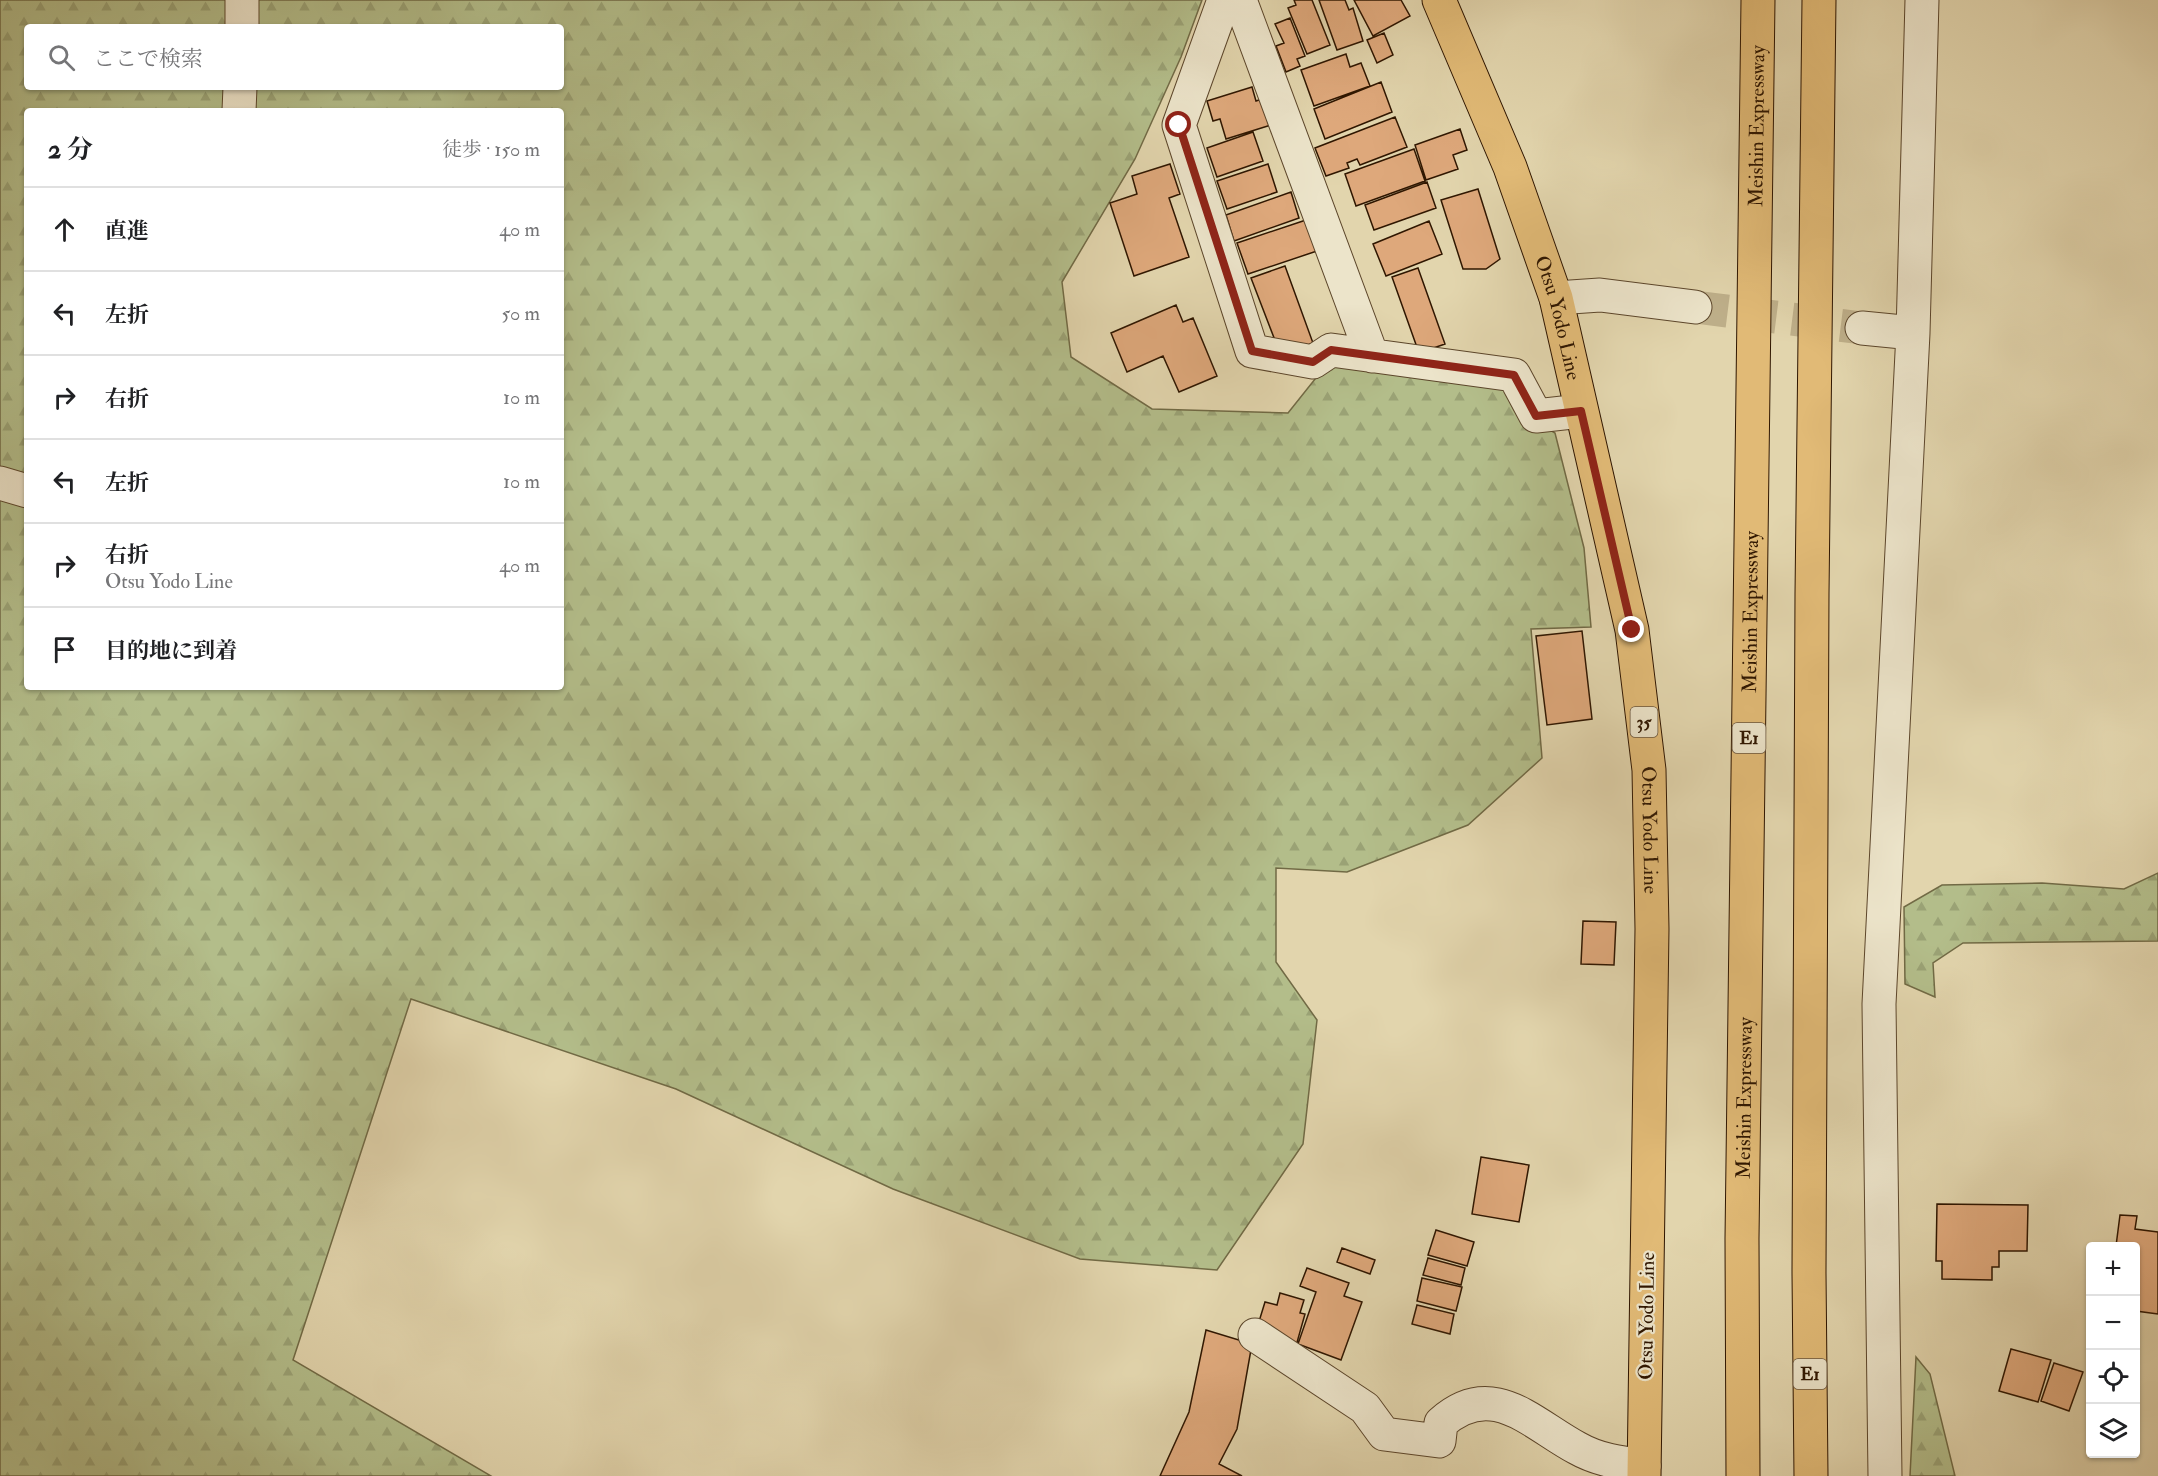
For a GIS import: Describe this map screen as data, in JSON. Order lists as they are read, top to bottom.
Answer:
{
  "streets": {
    "main road": [
      "Meishin Expressway",
      "Otsu Yodo Line",
      "35",
      "E1"
    ]
  },
  "page": {
    "search": "ここで検索",
    "heading": ["2 分", "徒歩 · 150 m"],
    "list": [
      ["直進", "40 m"],
      ["左折", "50 m"],
      ["右折", "10 m"],
      ["左折", "10 m"],
      ["右折", "Otsu Yodo Line", "40 m"],
      "目的地に到着"
    ],
    "map_buttons": ["+", "−"]
  }
}
